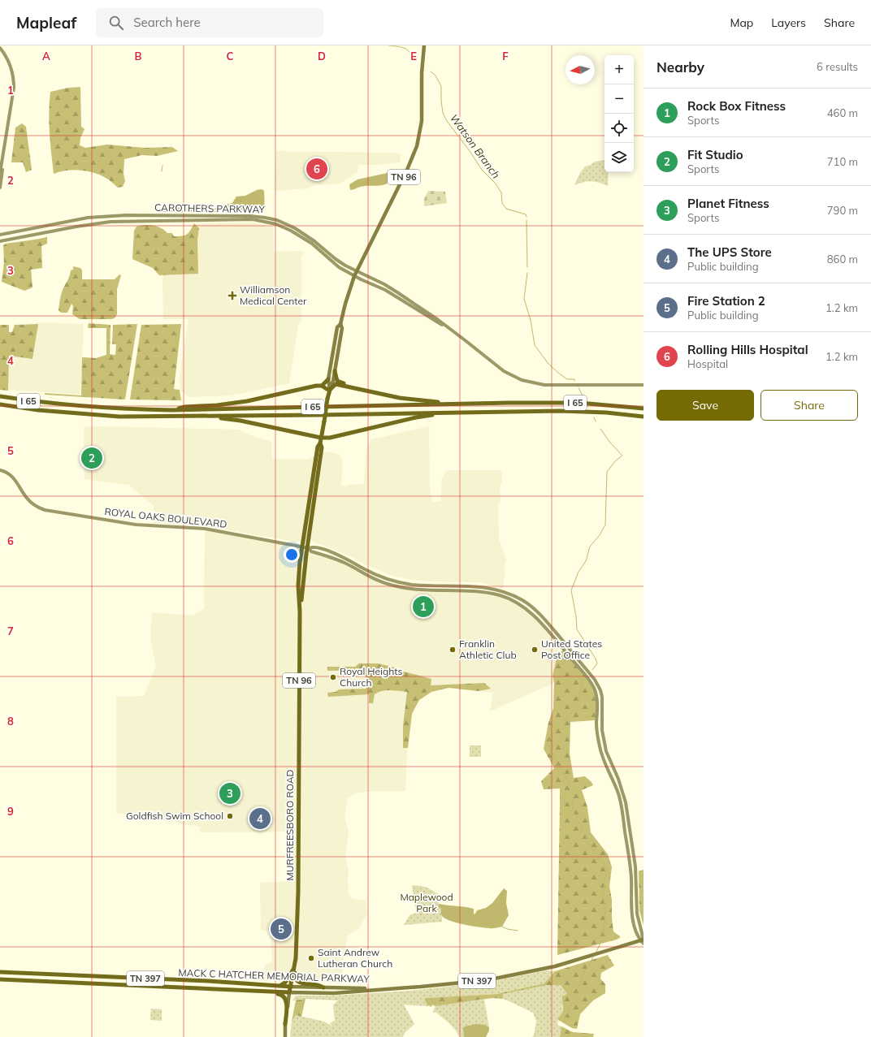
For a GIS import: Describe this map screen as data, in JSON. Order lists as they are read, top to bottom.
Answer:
{
  "streets": {
    "highway": [
      "TN 96",
      "I 65",
      "MURFREESBORO ROAD",
      "MACK C HATCHER MEMORIAL PARKWAY",
      "TN 397"
    ],
    "main road": ["CAROTHERS PARKWAY", "ROYAL OAKS BOULEVARD"]
  },
  "crossings": [
    ["CAROTHERS PARKWAY", "MURFREESBORO ROAD"],
    ["ROYAL OAKS BOULEVARD", "MURFREESBORO ROAD"],
    ["ROYAL OAKS BOULEVARD", "MACK C HATCHER MEMORIAL PARKWAY"],
    ["MURFREESBORO ROAD", "MACK C HATCHER MEMORIAL PARKWAY"]
  ],
  "water": ["Watson Branch"],
  "parks": ["Maplewood Park"],
  "places": {
    "health": ["Williamson Medical Center"],
    "other": [
      "Franklin Athletic Club",
      "United States Post Office",
      "Royal Heights Church",
      "Goldfish Swim School",
      "Saint Andrew Lutheran Church"
    ]
  },
  "north": "left",
  "page": {
    "header": "Mapleaf",
    "search": "Search here",
    "nav": ["Map", "Layers", "Share"],
    "heading": ["Nearby", "6 results"],
    "map_buttons": ["+", "−"],
    "list": [
      {
        "mark": "1",
        "name": "Rock Box Fitness",
        "note": "Sports",
        "value": "460 m"
      },
      {
        "mark": "2",
        "name": "Fit Studio",
        "note": "Sports",
        "value": "710 m"
      },
      {
        "mark": "3",
        "name": "Planet Fitness",
        "note": "Sports",
        "value": "790 m"
      },
      {
        "mark": "4",
        "name": "The UPS Store",
        "note": "Public building",
        "value": "860 m"
      },
      {
        "mark": "5",
        "name": "Fire Station 2",
        "note": "Public building",
        "value": "1.2 km"
      },
      {
        "mark": "6",
        "name": "Rolling Hills Hospital",
        "note": "Hospital",
        "value": "1.2 km"
      }
    ],
    "pins": [
      "6",
      "2",
      "1",
      "3",
      "4",
      "5"
    ],
    "buttons": ["Save", "Share"]
  },
  "grid": {
    "columns": [
      "A",
      "B",
      "C",
      "D",
      "E",
      "F"
    ],
    "rows": [
      "1",
      "2",
      "3",
      "4",
      "5",
      "6",
      "7",
      "8",
      "9"
    ]
  }
}
